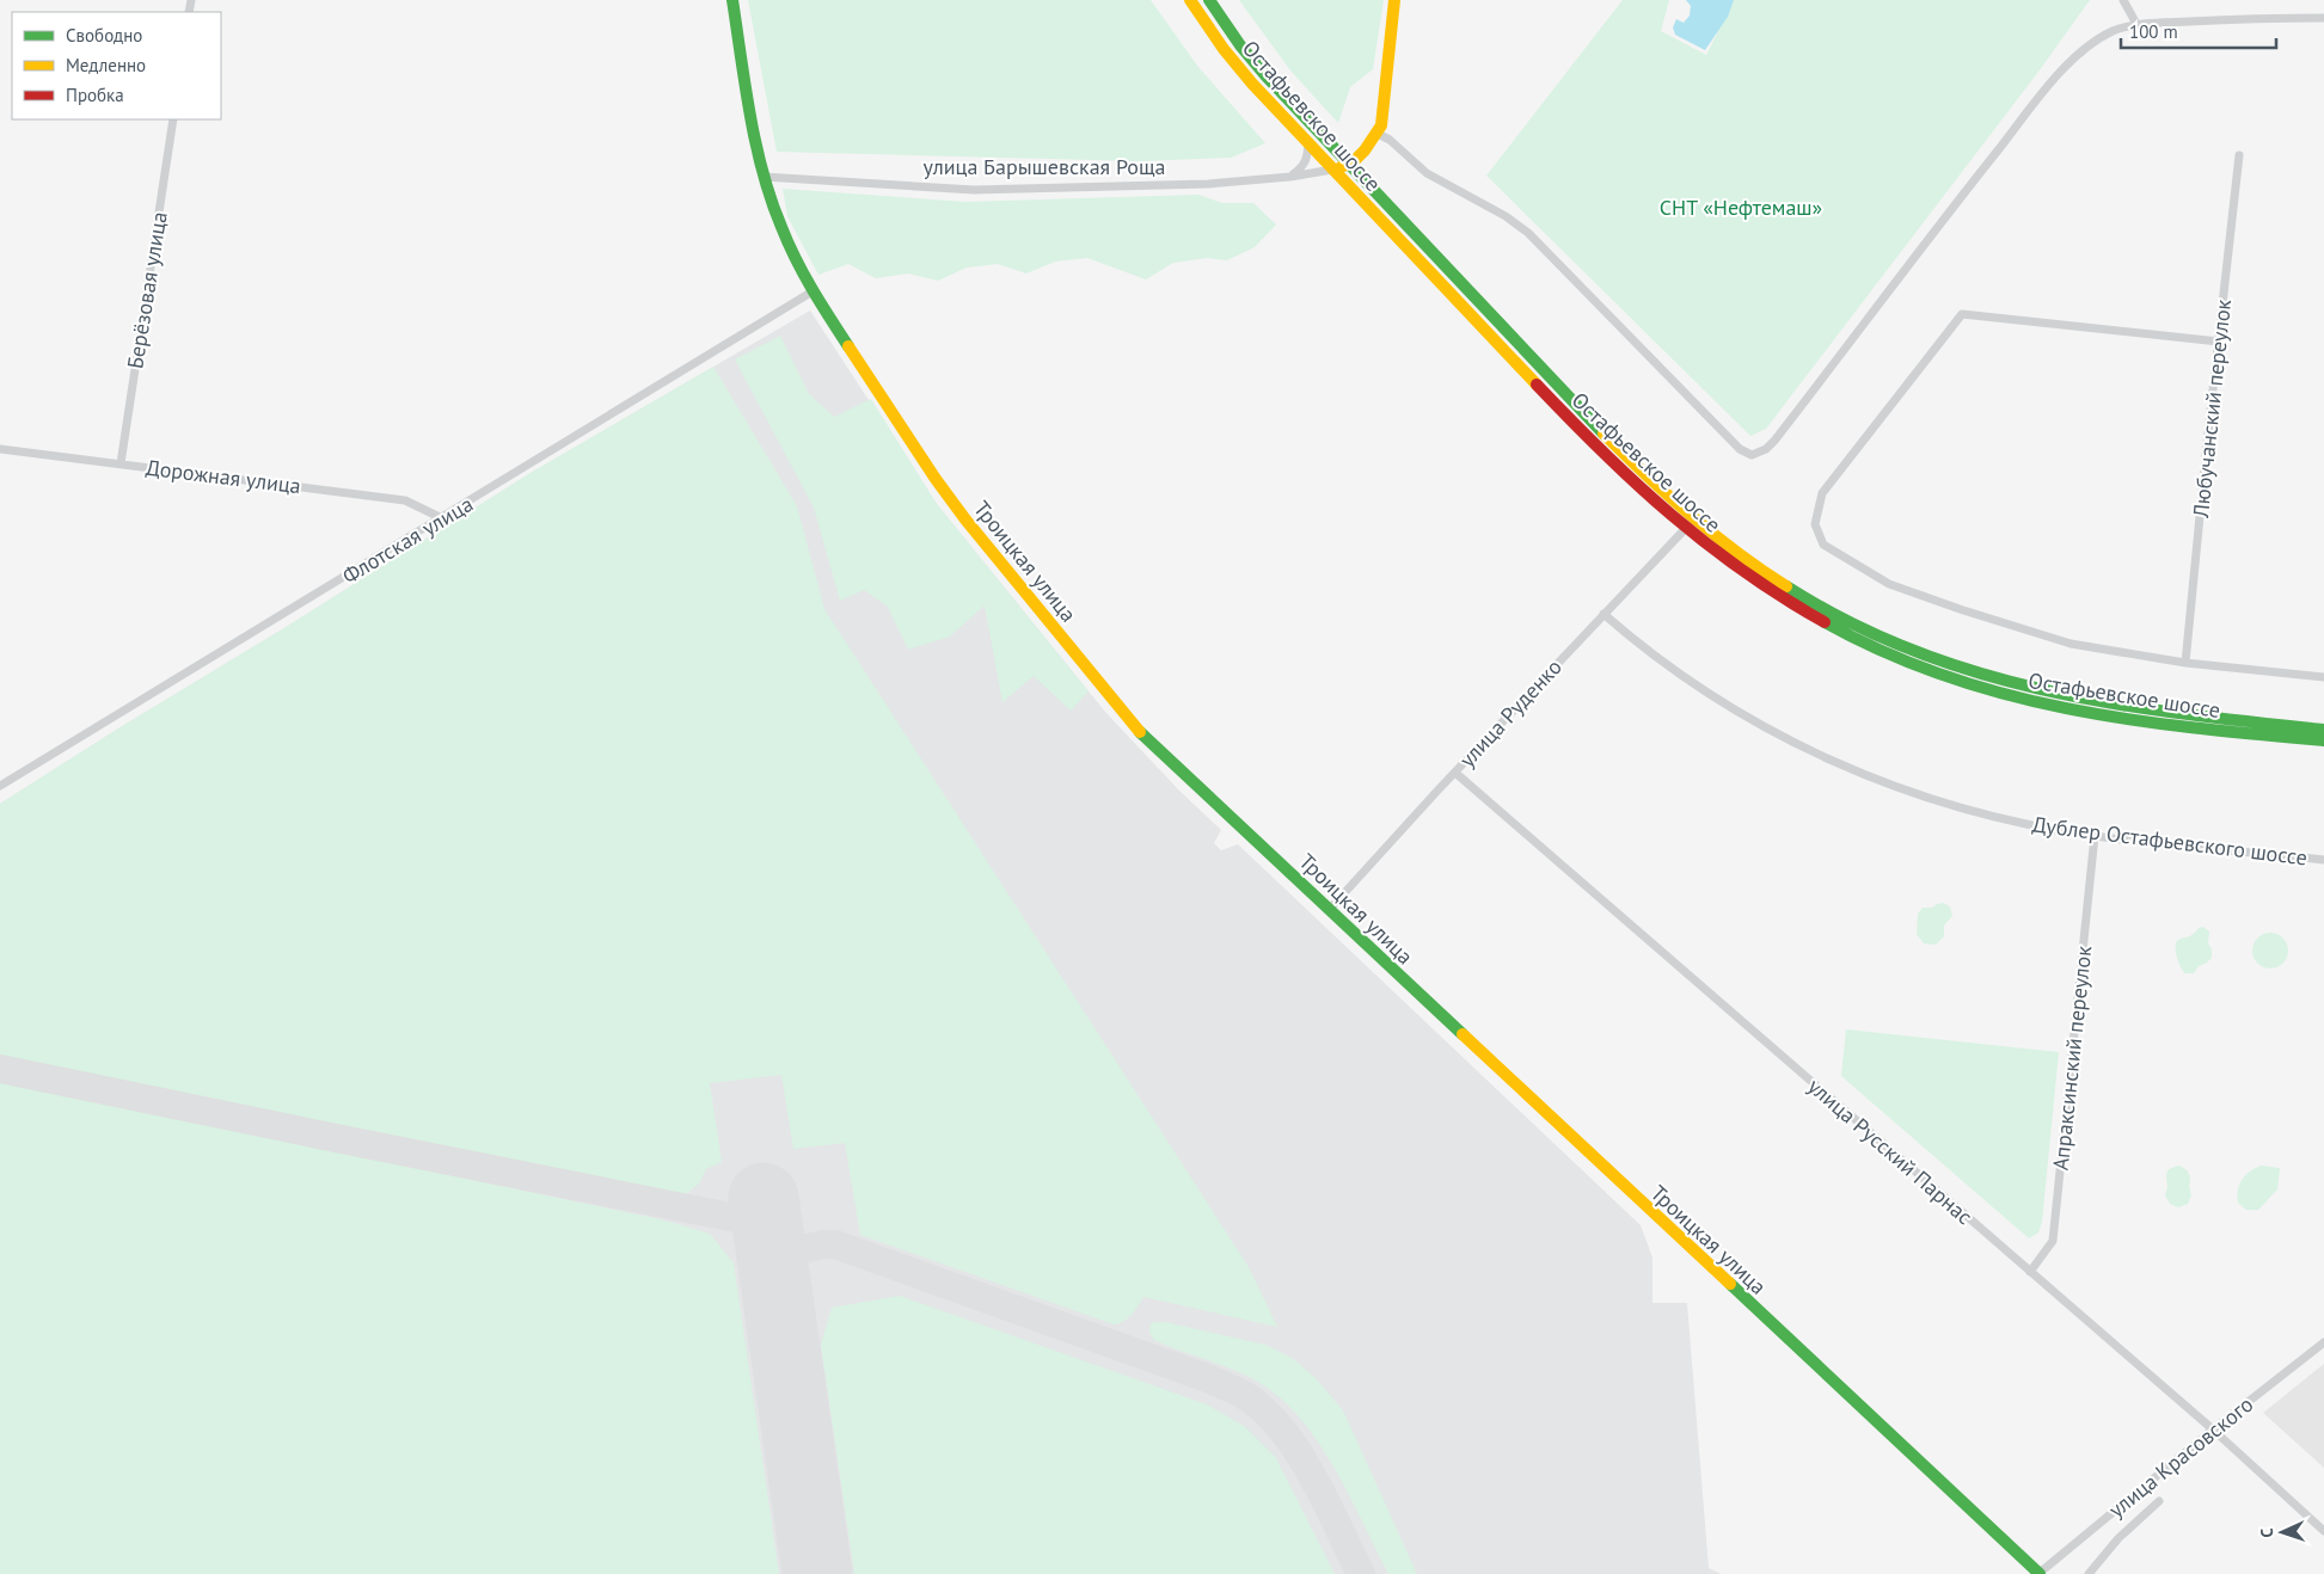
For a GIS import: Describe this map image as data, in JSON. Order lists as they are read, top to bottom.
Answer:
{
  "streets": {
    "main road": ["Остафьевское шоссе", "улица Барышевская Роща", "Троицкая улица"],
    "street": [
      "Берёзовая улица",
      "Любучанский переулок",
      "Дорожная улица",
      "Флотская улица",
      "улица Руденко",
      "Дублер Остафьевского шоссе",
      "Апраксинский переулок",
      "улица Русский Парнас",
      "улица Красовского"
    ]
  },
  "crossings": [
    ["Остафьевское шоссе", "улица Барышевская Роща"],
    ["Остафьевское шоссе", "улица Руденко"],
    ["улица Барышевская Роща", "Троицкая улица"],
    ["Берёзовая улица", "Дорожная улица"],
    ["Дорожная улица", "Флотская улица"],
    ["Флотская улица", "Троицкая улица"],
    ["Троицкая улица", "улица Руденко"],
    ["Троицкая улица", "улица Красовского"],
    ["улица Руденко", "Дублер Остафьевского шоссе"],
    ["улица Руденко", "улица Русский Парнас"],
    ["Дублер Остафьевского шоссе", "Апраксинский переулок"],
    ["Апраксинский переулок", "улица Русский Парнас"],
    ["улица Русский Парнас", "улица Красовского"]
  ],
  "parks": ["СНТ «Нефтемаш»"],
  "legend": ["Свободно", "Медленно", "Пробка"],
  "scale_bar": "100 m",
  "north": "left"
}
